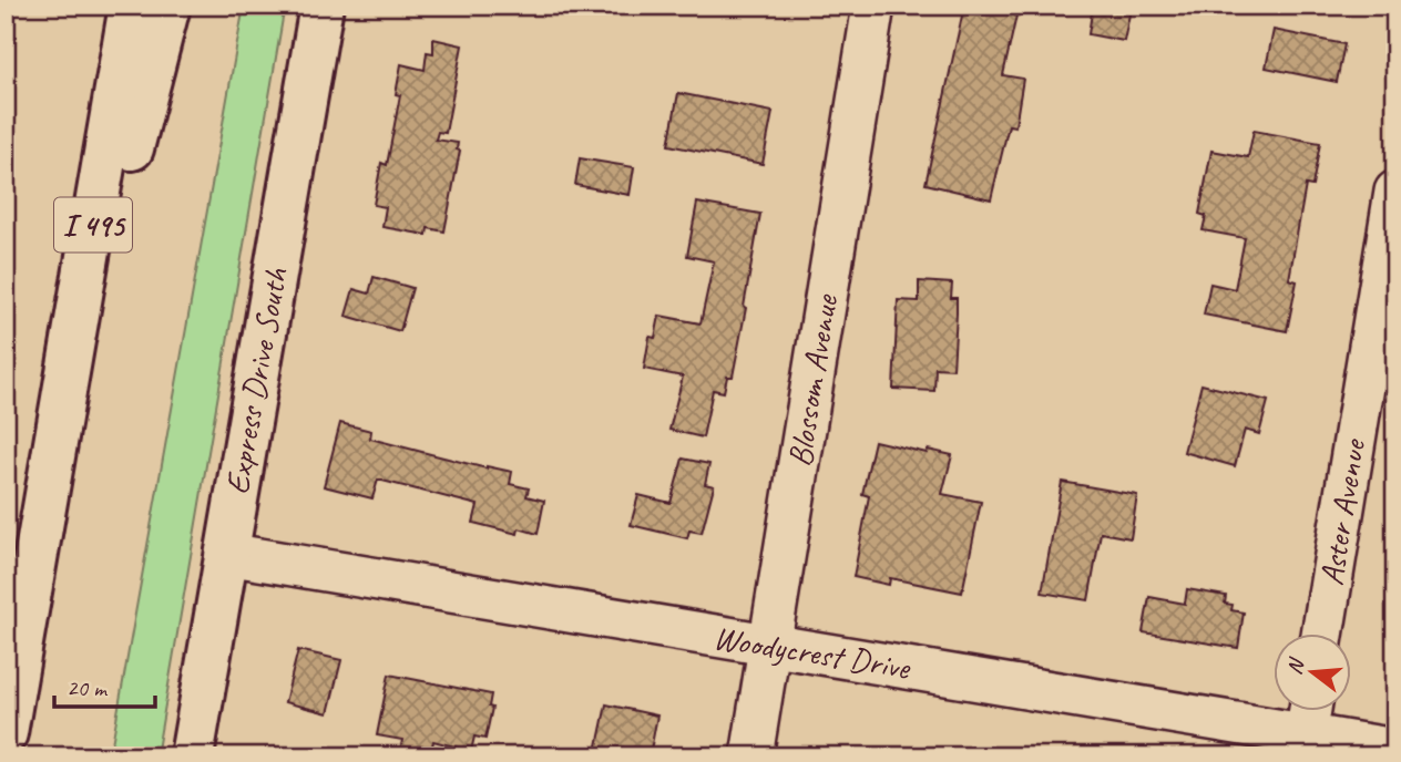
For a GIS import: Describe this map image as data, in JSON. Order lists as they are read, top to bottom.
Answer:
{
  "streets": {
    "main road": ["I 495", "Express Drive South"],
    "street": ["Blossom Avenue", "Aster Avenue", "Woodycrest Drive"]
  },
  "crossings": [
    ["Express Drive South", "Woodycrest Drive"],
    ["Blossom Avenue", "Woodycrest Drive"]
  ],
  "scale_bar": "20 m",
  "north": "left"
}
